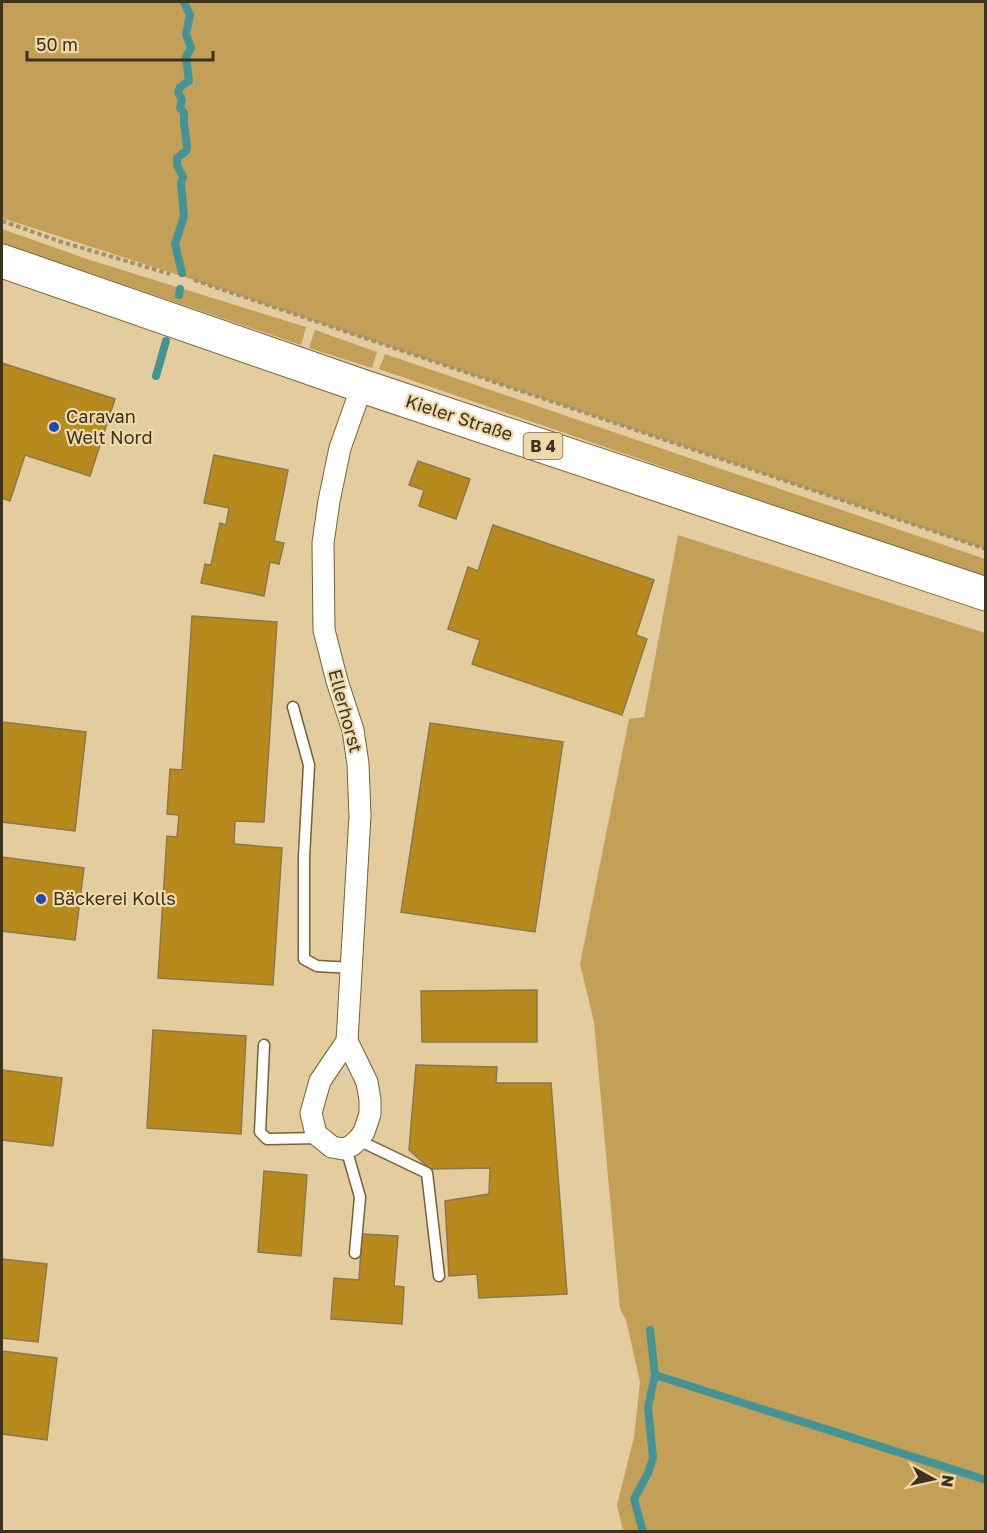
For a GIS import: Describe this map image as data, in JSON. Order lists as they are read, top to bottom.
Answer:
{
  "streets": {
    "main road": ["Kieler Straße", "B 4"],
    "street": ["Ellerhorst"]
  },
  "crossings": [
    ["Kieler Straße", "Ellerhorst"]
  ],
  "places": ["Caravan Welt Nord", "Bäckerei Kolls"],
  "scale_bar": "50 m",
  "north": "right"
}
